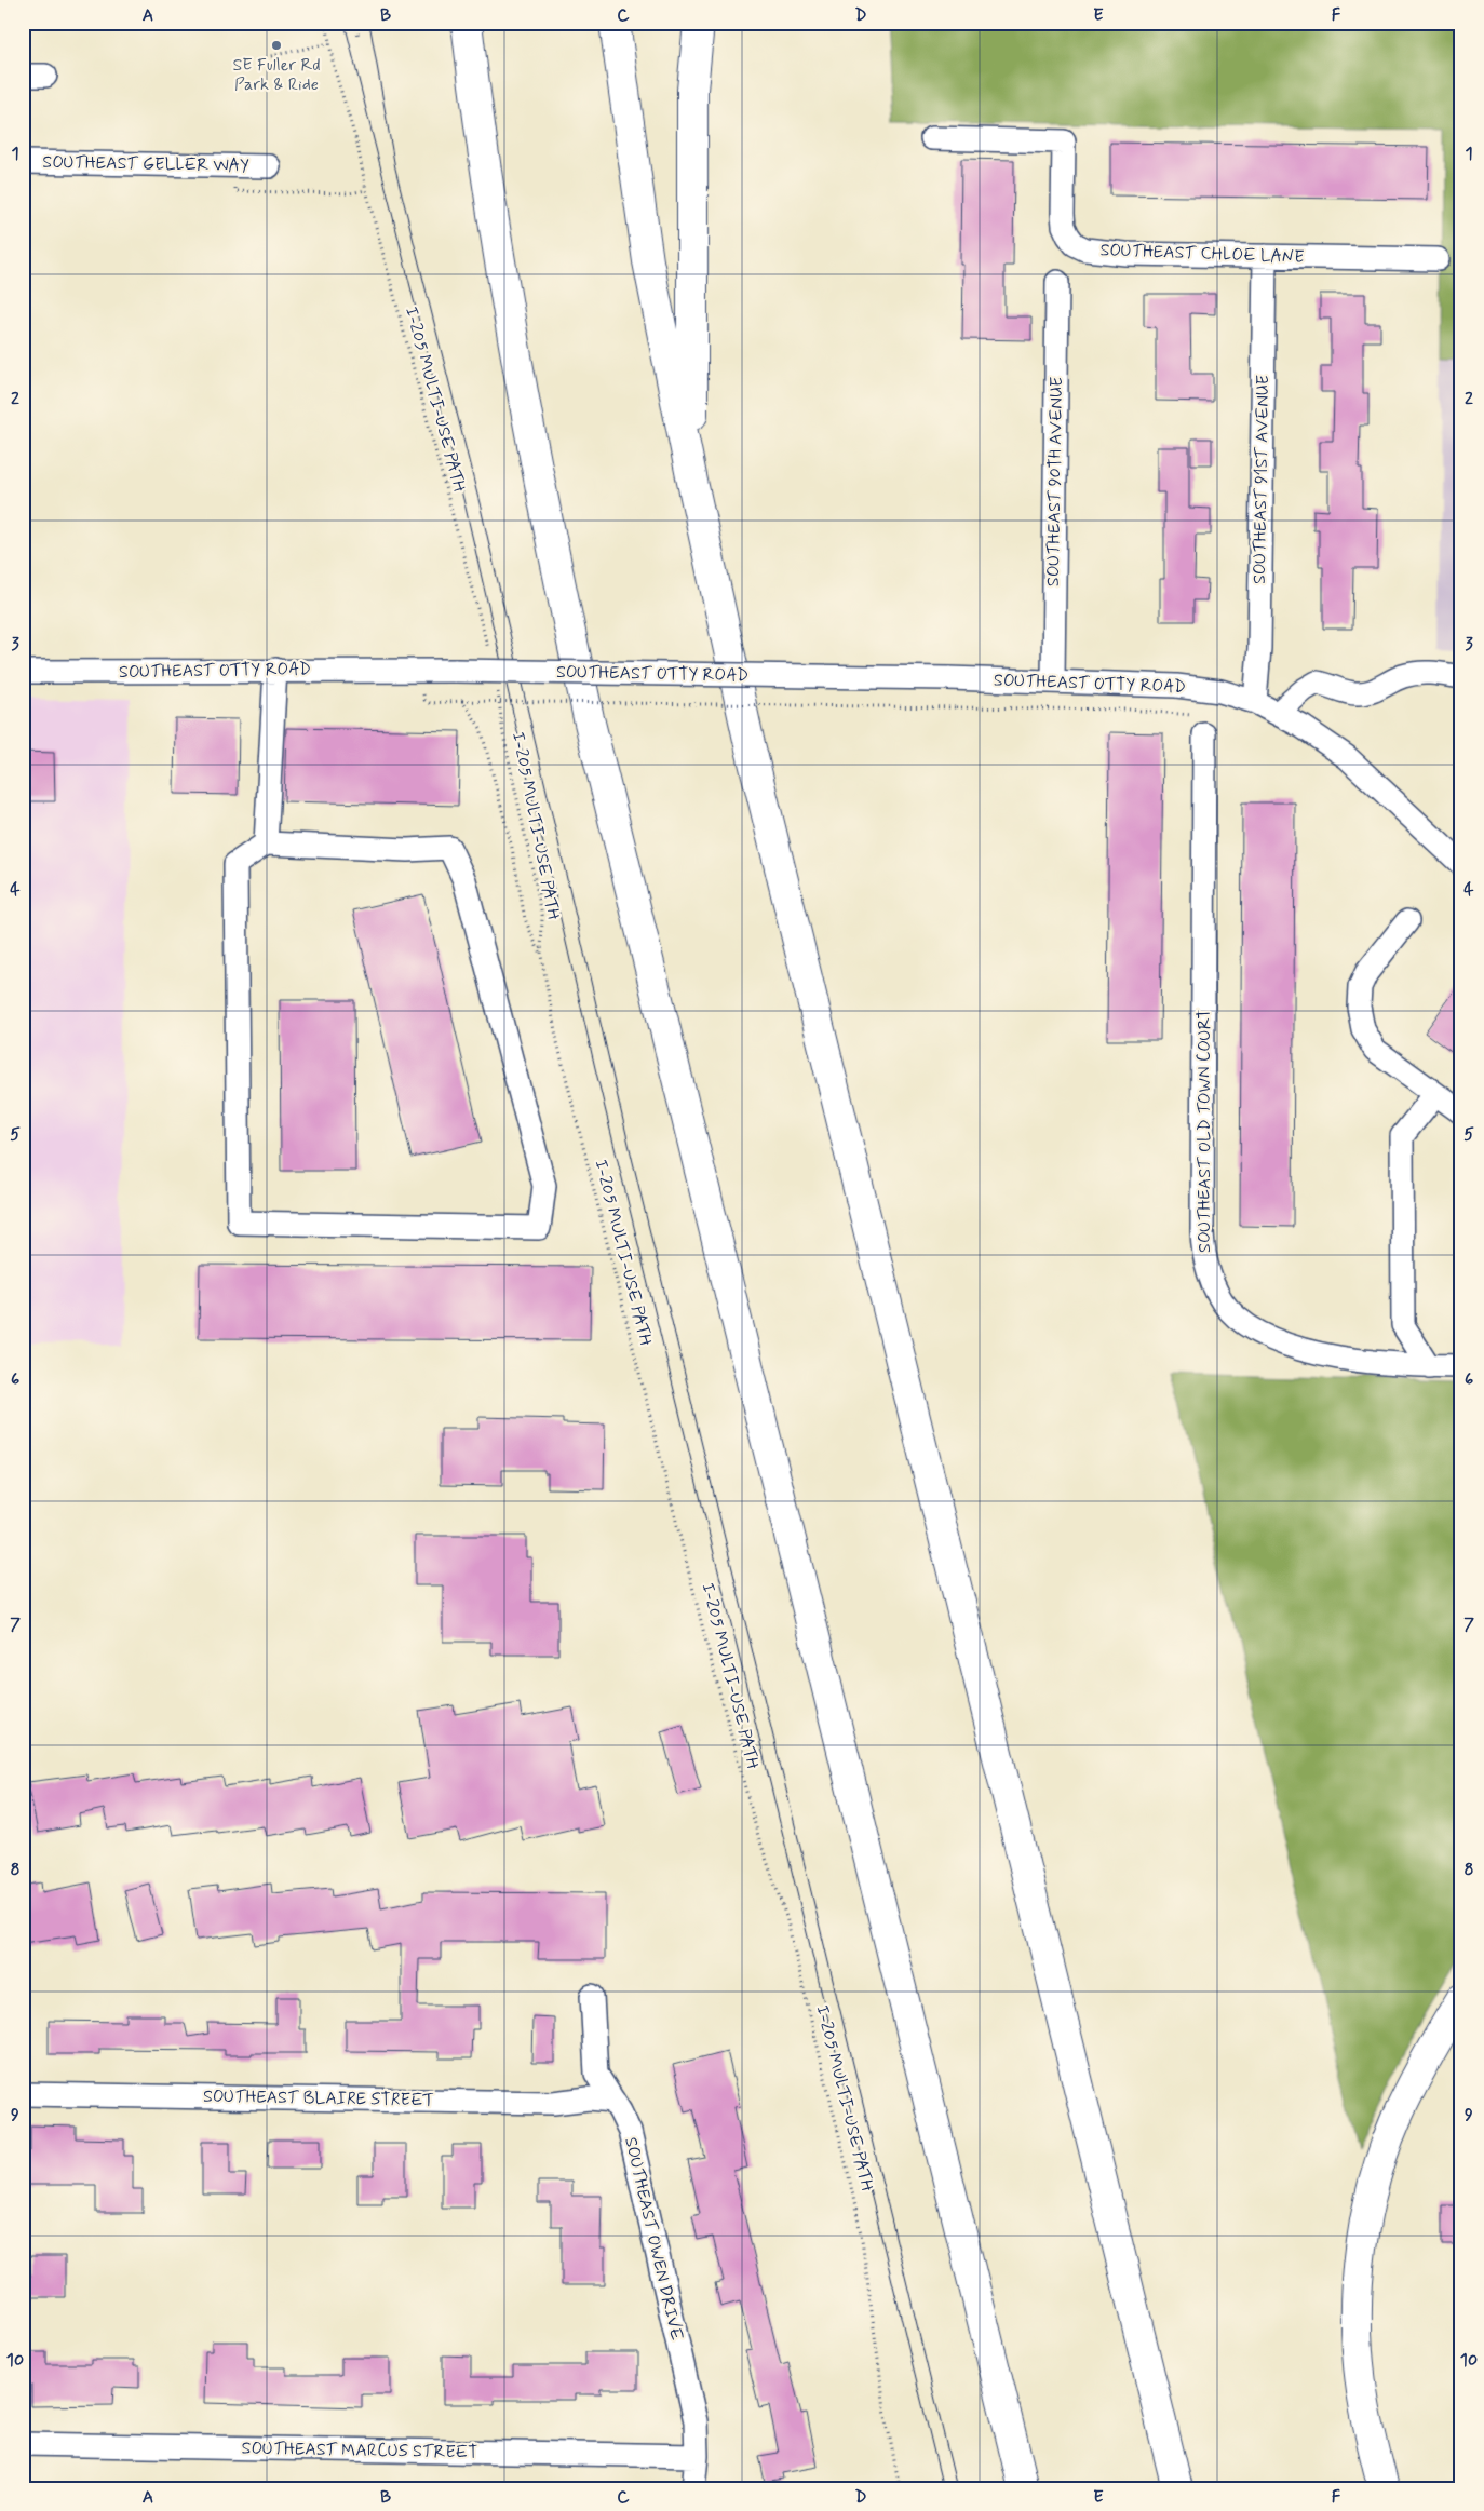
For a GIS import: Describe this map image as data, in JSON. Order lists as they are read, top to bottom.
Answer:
{
  "streets": {
    "street": [
      "SOUTHEAST GELLER WAY",
      "SOUTHEAST CHLOE LANE",
      "SOUTHEAST 91ST AVENUE",
      "SOUTHEAST 90TH AVENUE",
      "SOUTHEAST OTTY ROAD",
      "SOUTHEAST OLD TOWN COURT",
      "SOUTHEAST BLAIRE STREET",
      "SOUTHEAST OWEN DRIVE",
      "SOUTHEAST MARCUS STREET"
    ],
    "path": ["I-205 MULTI-USE PATH"]
  },
  "crossings": [
    ["SOUTHEAST CHLOE LANE", "SOUTHEAST 91ST AVENUE"],
    ["I-205 MULTI-USE PATH", "SOUTHEAST OTTY ROAD"],
    ["SOUTHEAST 91ST AVENUE", "SOUTHEAST OTTY ROAD"],
    ["SOUTHEAST 90TH AVENUE", "SOUTHEAST OTTY ROAD"],
    ["SOUTHEAST OTTY ROAD", "SOUTHEAST OLD TOWN COURT"],
    ["SOUTHEAST BLAIRE STREET", "SOUTHEAST OWEN DRIVE"],
    ["SOUTHEAST OWEN DRIVE", "SOUTHEAST MARCUS STREET"]
  ],
  "places": ["SE Fuller Rd Park & Ride"],
  "grid": {
    "columns": [
      "A",
      "B",
      "C",
      "D",
      "E",
      "F"
    ],
    "rows": [
      "1",
      "2",
      "3",
      "4",
      "5",
      "6",
      "7",
      "8",
      "9",
      "10"
    ]
  }
}
